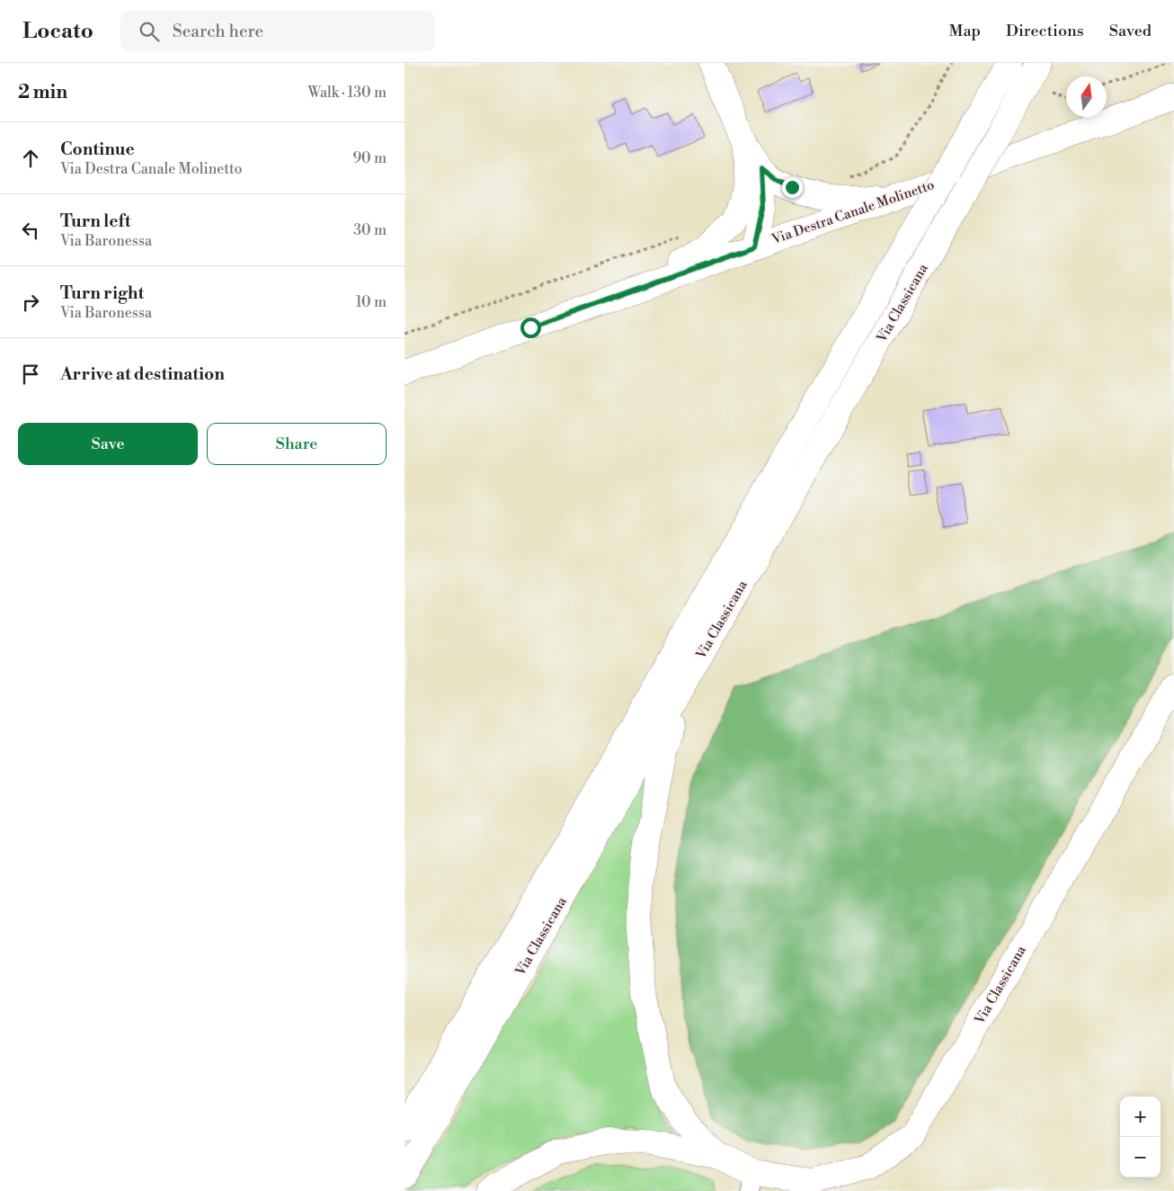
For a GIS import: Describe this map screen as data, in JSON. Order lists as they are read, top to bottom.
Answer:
{
  "streets": {
    "main road": ["Via Destra Canale Molinetto", "Via Classicana"]
  },
  "north": "top",
  "page": {
    "header": "Locato",
    "search": "Search here",
    "nav": ["Map", "Directions", "Saved"],
    "heading": ["2 min", "Walk · 130 m"],
    "list": [
      ["Continue", "Via Destra Canale Molinetto", "90 m"],
      ["Turn left", "Via Baronessa", "30 m"],
      ["Turn right", "Via Baronessa", "10 m"],
      "Arrive at destination"
    ],
    "buttons": ["Save", "Share"],
    "map_buttons": ["+", "−"]
  }
}
